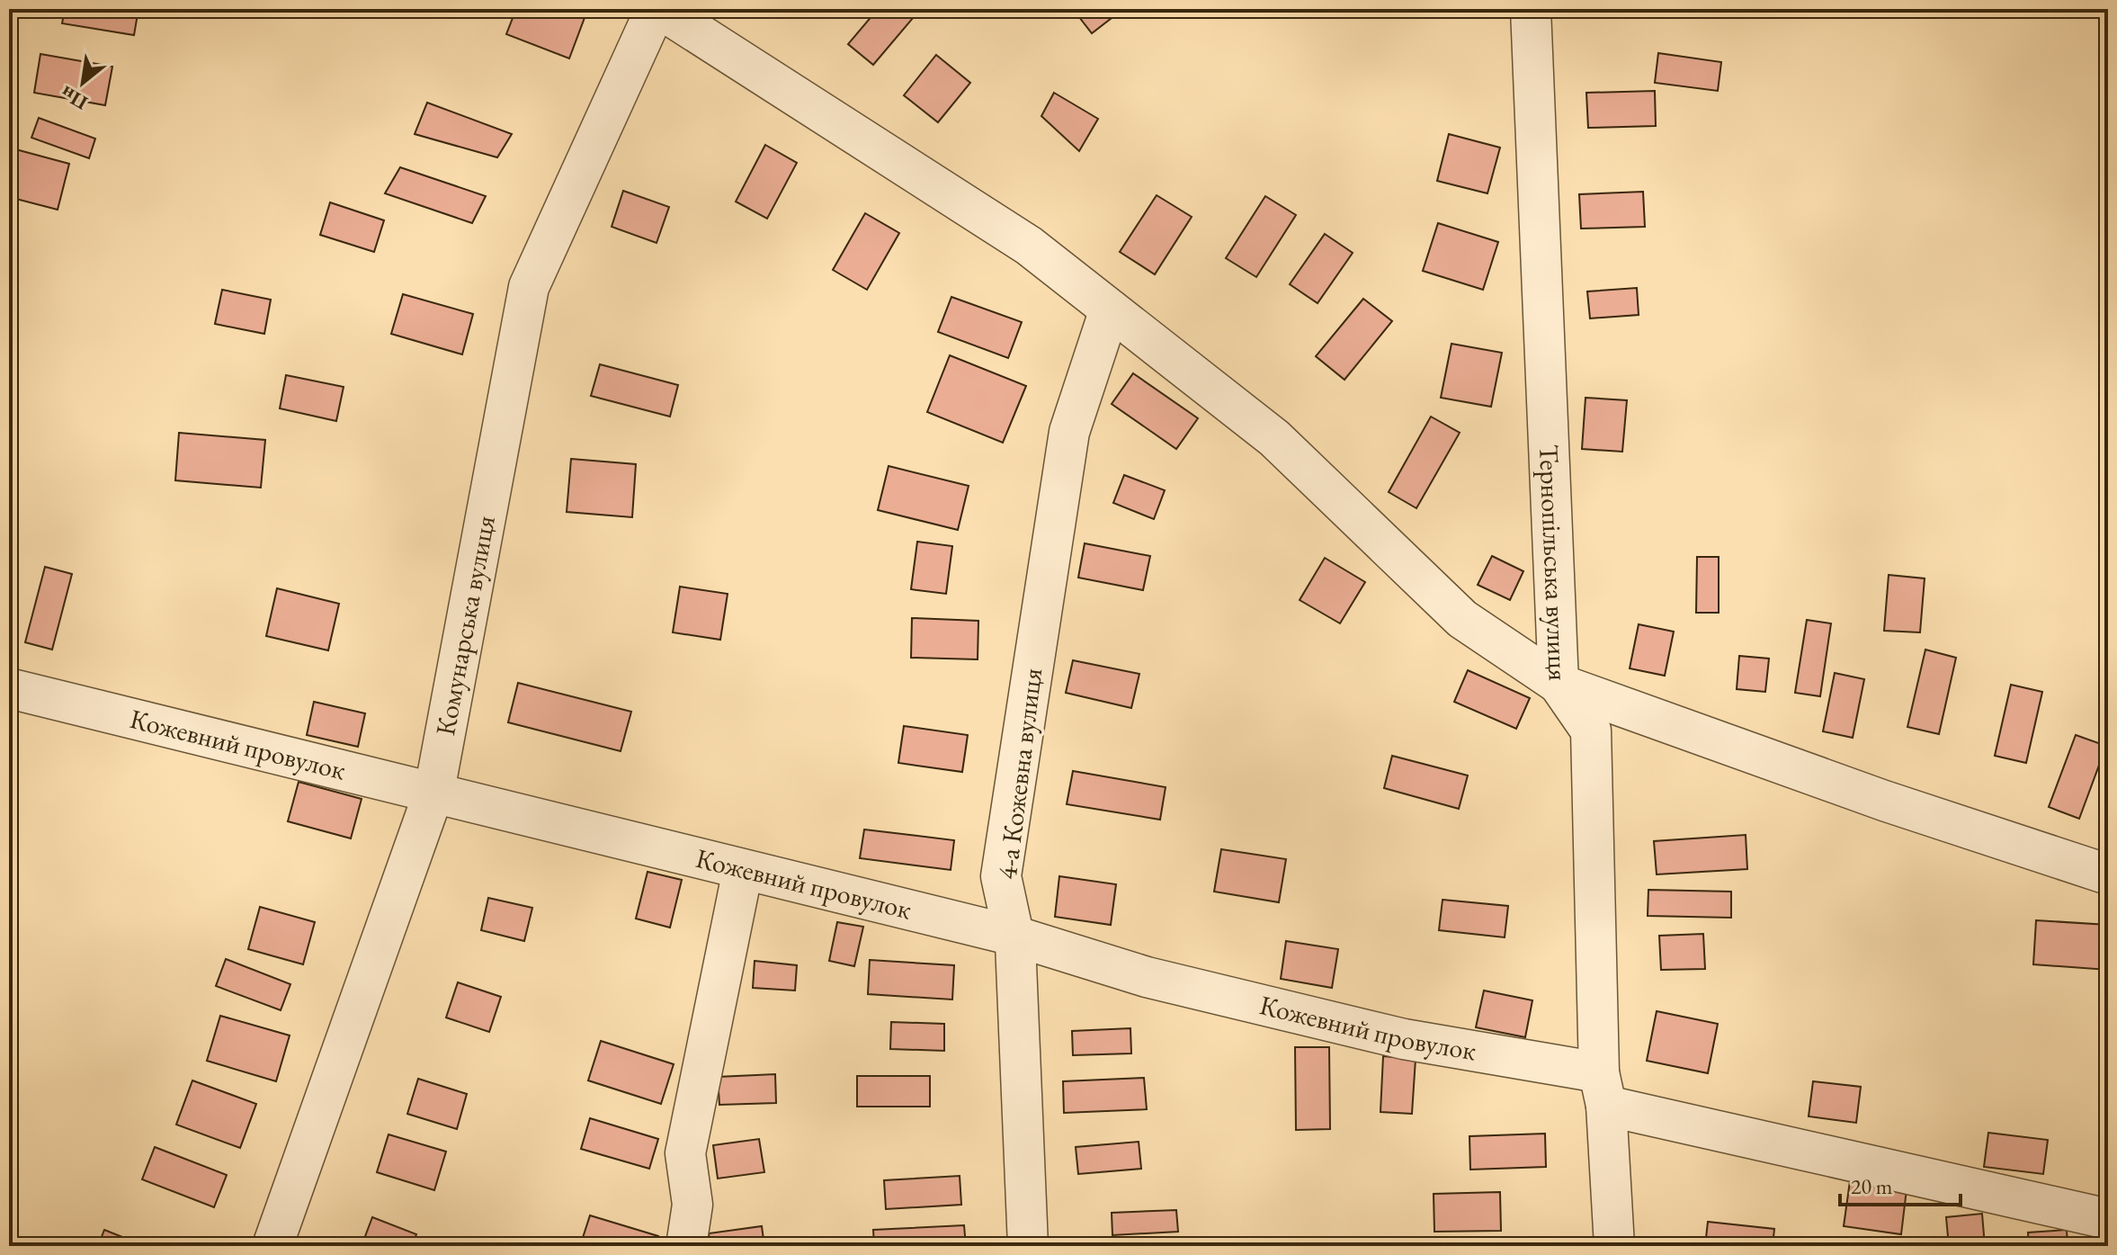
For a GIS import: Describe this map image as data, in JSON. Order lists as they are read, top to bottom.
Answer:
{
  "streets": {
    "street": [
      "Тернопільська вулиця",
      "Комунарська вулиця",
      "Кожевний провулок",
      "4-а Кожевна вулиця"
    ]
  },
  "crossings": [
    ["Тернопільська вулиця", "Кожевний провулок"],
    ["Комунарська вулиця", "Кожевний провулок"],
    ["Кожевний провулок", "4-а Кожевна вулиця"]
  ],
  "scale_bar": "20 m",
  "north": "bottom left"
}
